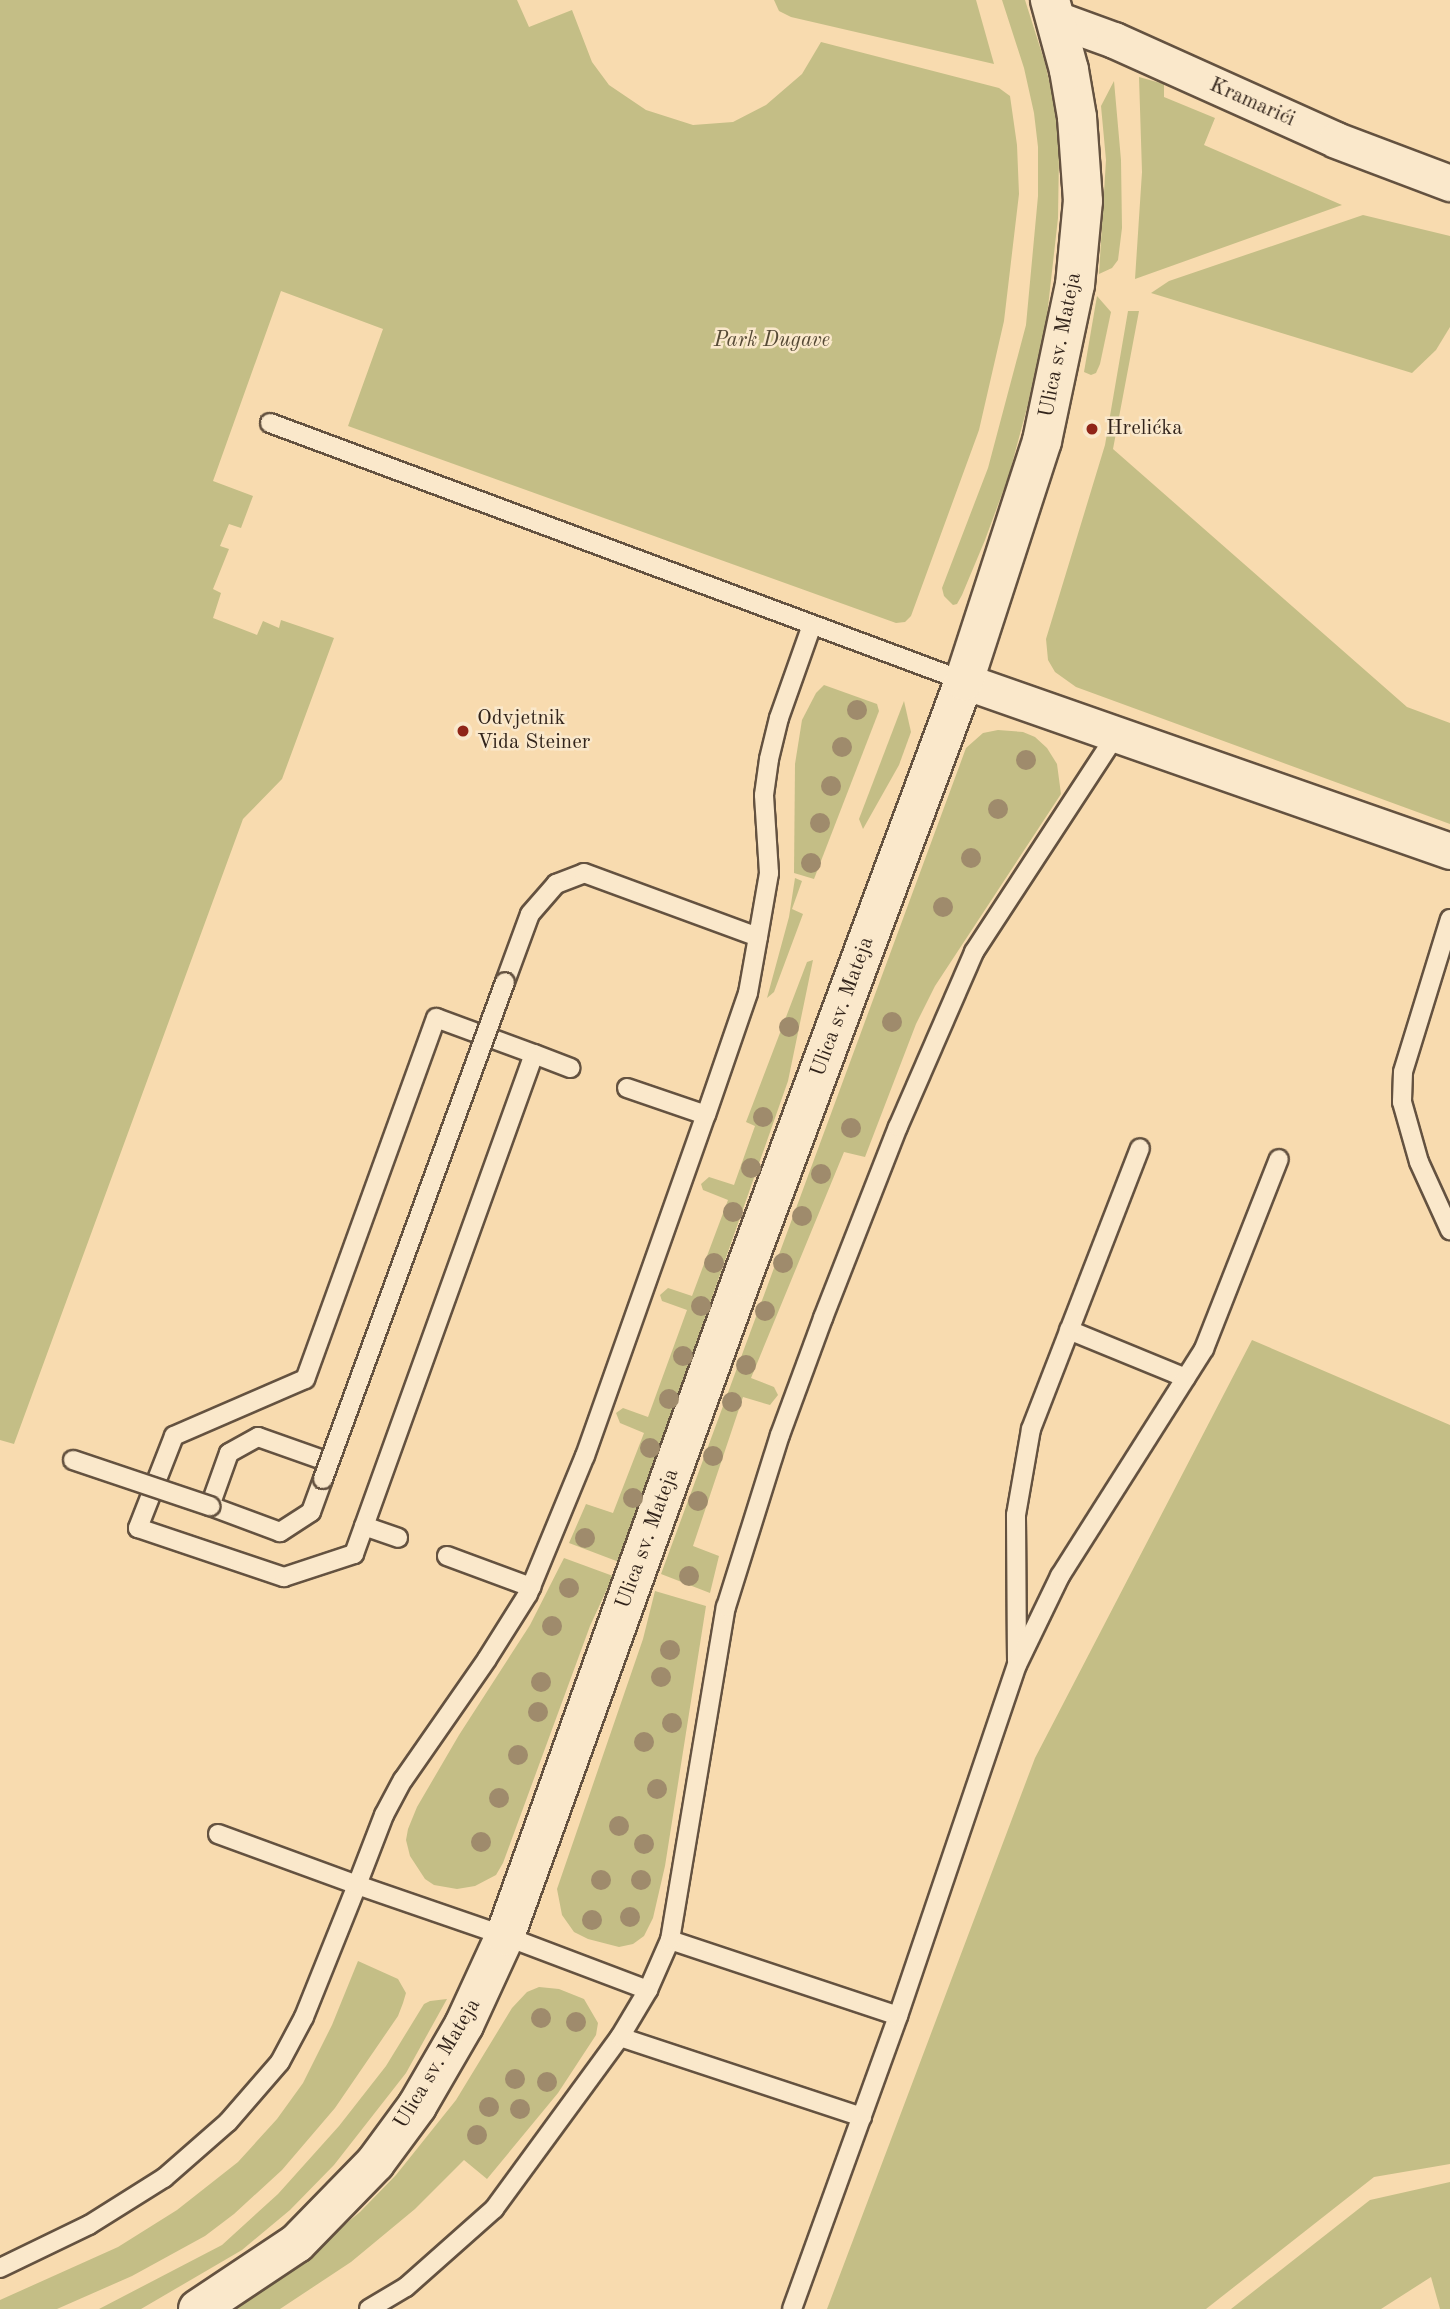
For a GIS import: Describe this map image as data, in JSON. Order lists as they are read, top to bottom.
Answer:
{
  "streets": {
    "street": ["Kramarići", "Ulica sv. Mateja"]
  },
  "crossings": [
    ["Kramarići", "Ulica sv. Mateja"]
  ],
  "parks": ["Park Dugave"],
  "places": ["Hrelićka", "Odvjetnik Vida Steiner"]
}
